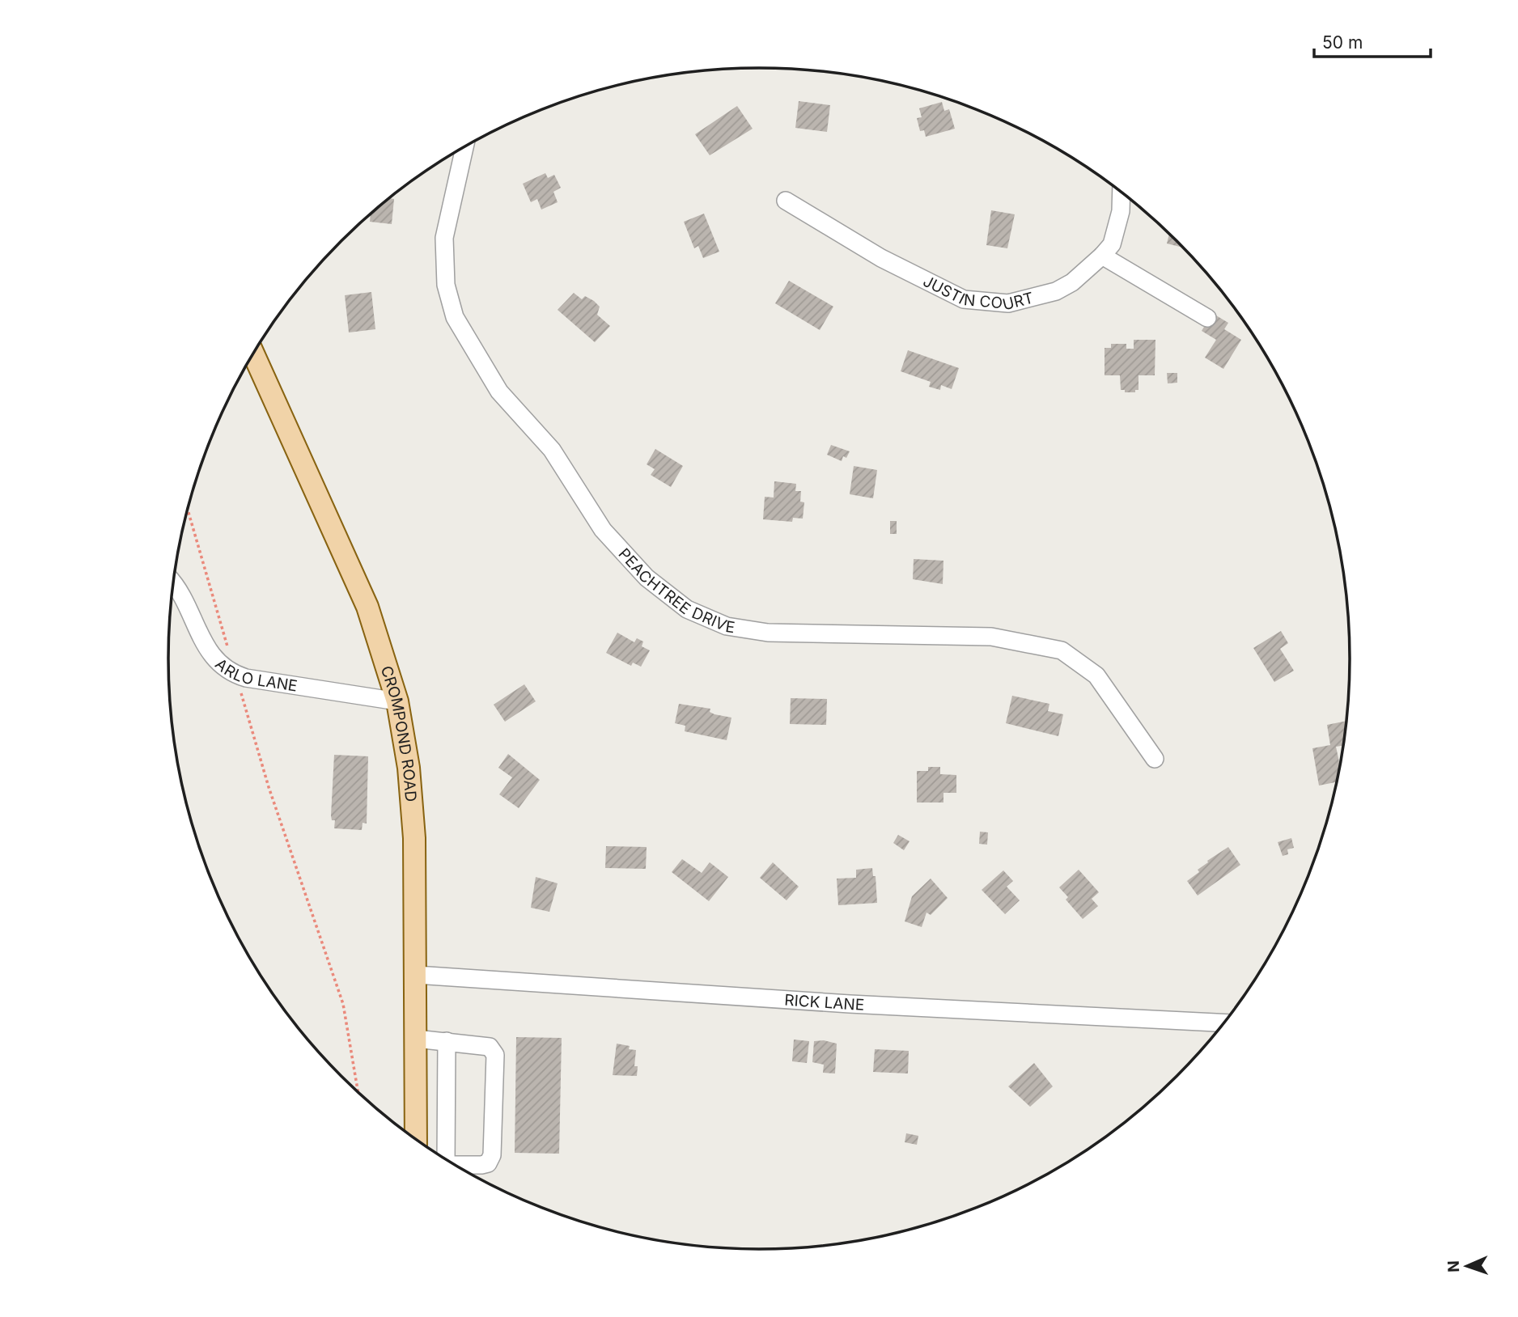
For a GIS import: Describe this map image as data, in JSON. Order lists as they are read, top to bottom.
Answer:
{
  "streets": {
    "main road": ["CROMPOND ROAD"],
    "street": [
      "JUSTIN COURT",
      "PEACHTREE DRIVE",
      "ARLO LANE",
      "RICK LANE"
    ]
  },
  "crossings": [
    ["ARLO LANE", "CROMPOND ROAD"],
    ["CROMPOND ROAD", "RICK LANE"]
  ],
  "scale_bar": "50 m",
  "north": "left"
}
